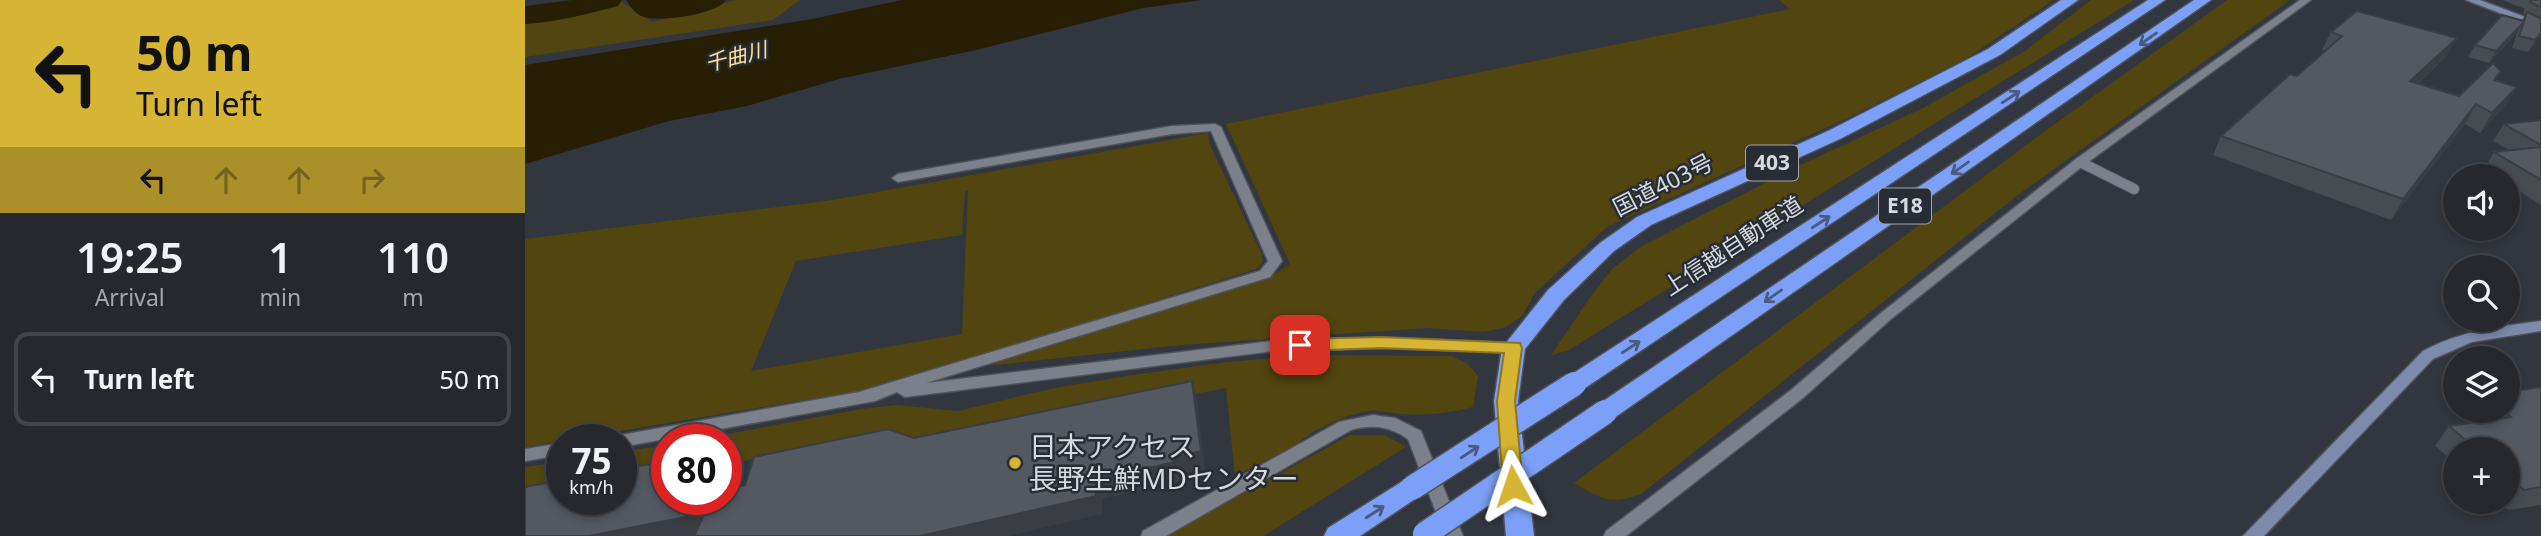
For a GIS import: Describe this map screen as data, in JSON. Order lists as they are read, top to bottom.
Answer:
{
  "streets": {
    "highway": [
      "403",
      "国道403号",
      "E18",
      "上信越自動車道"
    ]
  },
  "water": ["千曲川"],
  "places": ["日本アクセス 長野生鮮MDセンター"],
  "page": {
    "turn": ["50 m", "Turn left"],
    "map_buttons": "+",
    "eta": [
      "19:25",
      "Arrival",
      "1",
      "min",
      "110",
      "m"
    ],
    "list": [
      {
        "name": "Turn left",
        "value": "50 m"
      }
    ],
    "speed": "75 km/h",
    "limit": "80"
  }
}
